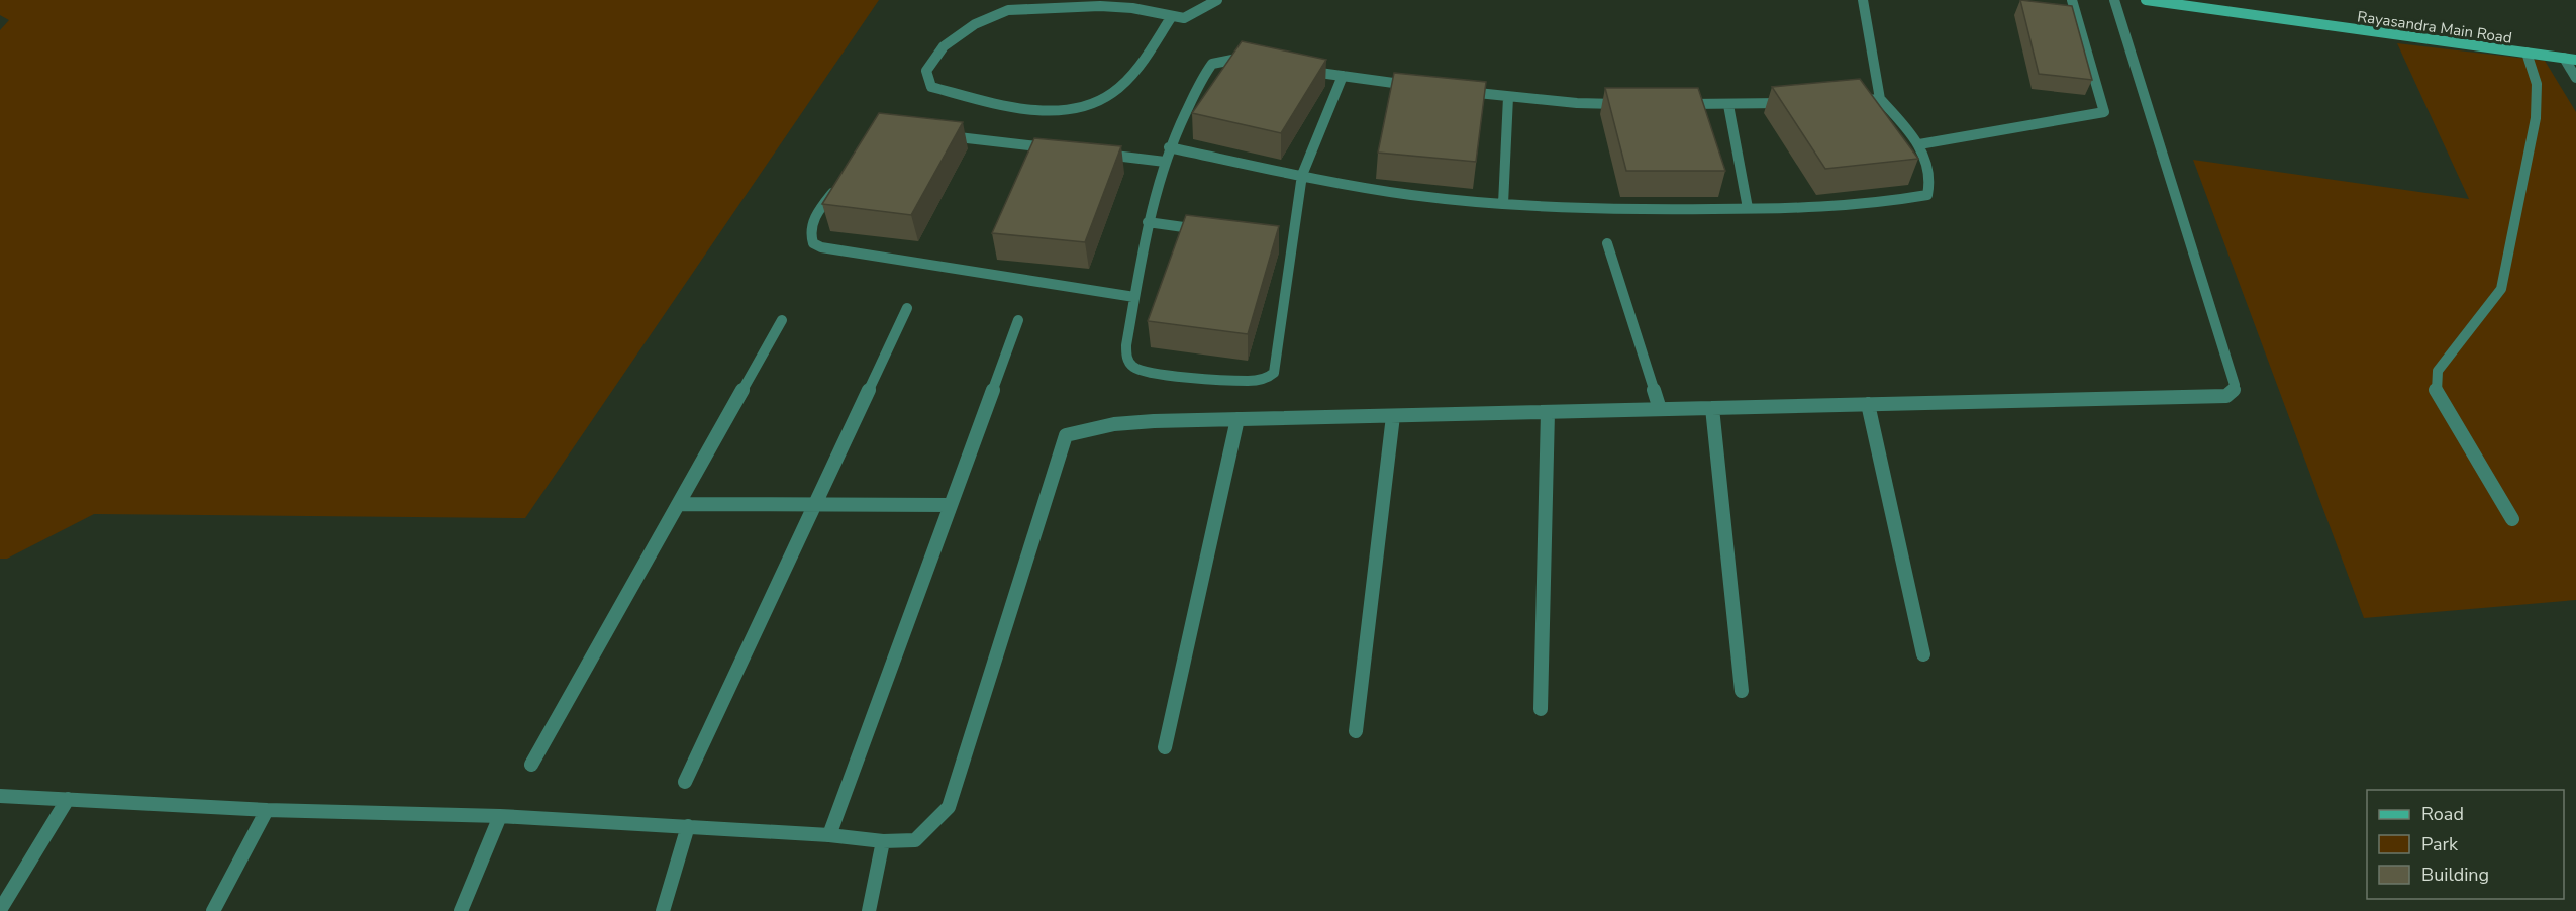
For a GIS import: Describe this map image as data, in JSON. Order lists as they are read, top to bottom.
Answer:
{
  "streets": {
    "street": ["Rayasandra Main Road"]
  },
  "legend": ["Road", "Park", "Building"]
}
